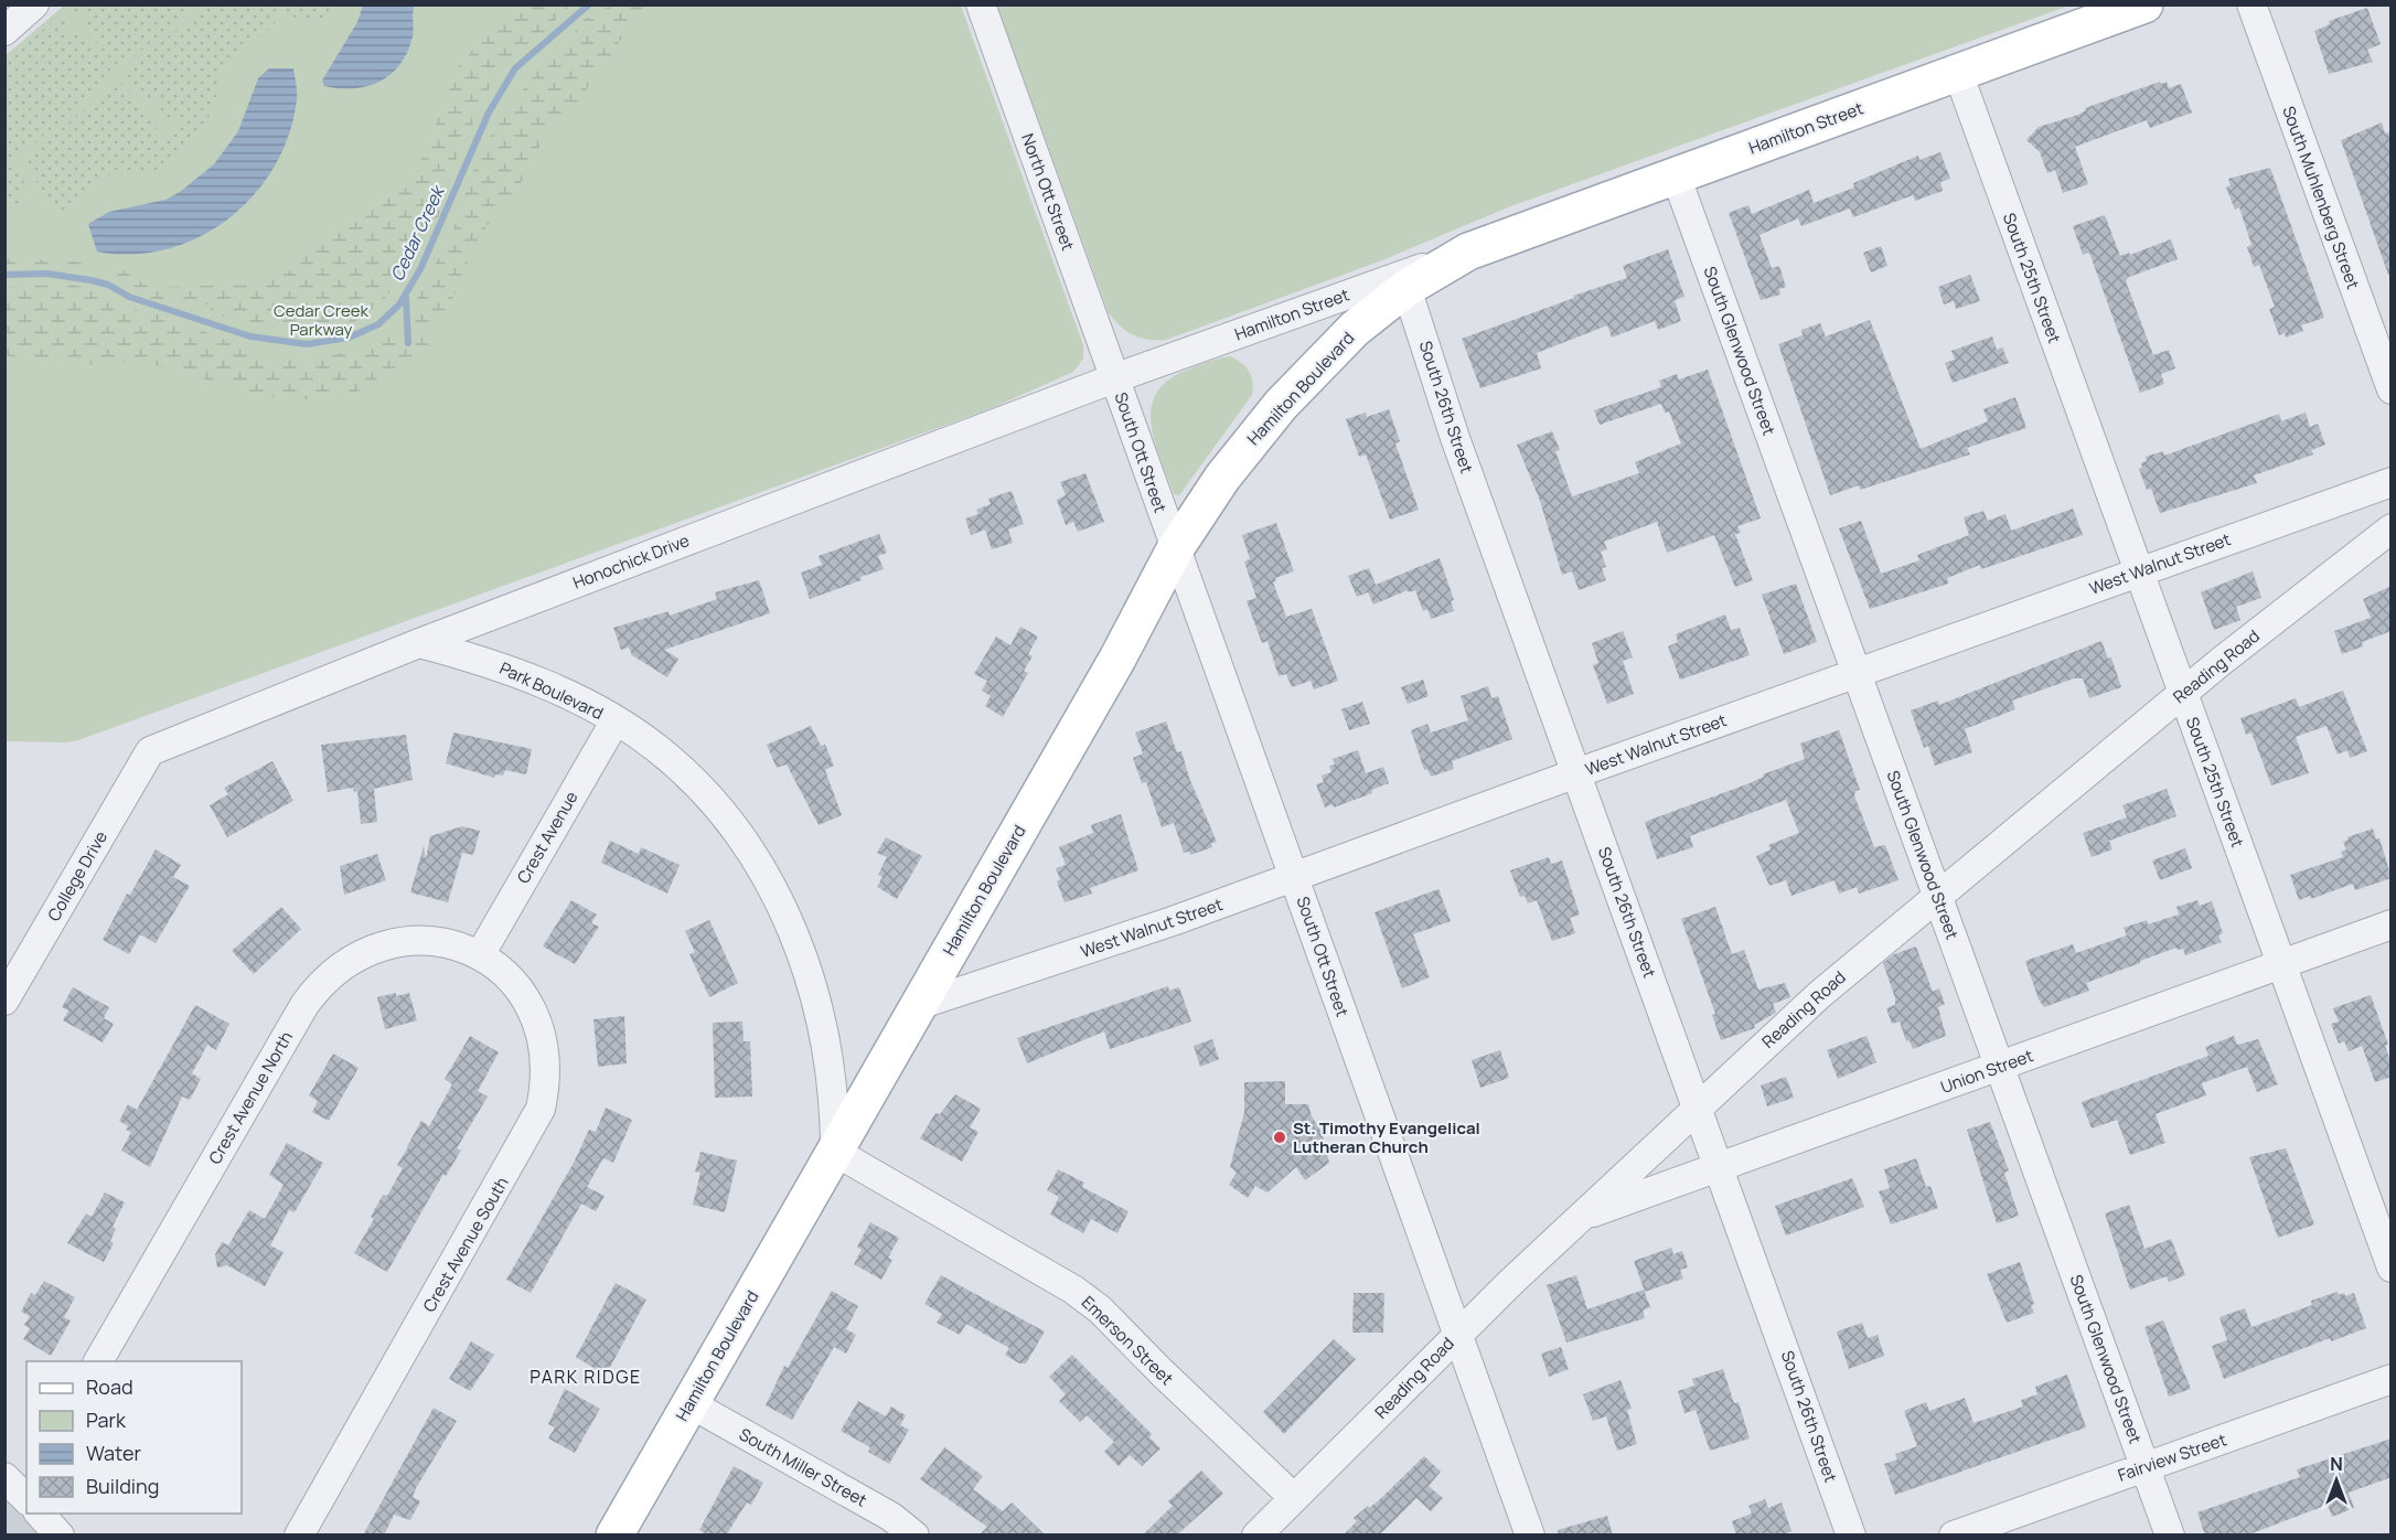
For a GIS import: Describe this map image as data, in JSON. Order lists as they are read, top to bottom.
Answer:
{
  "streets": {
    "main road": ["Hamilton Street", "Hamilton Boulevard"],
    "street": [
      "North Ott Street",
      "South Muhlenberg Street",
      "South 25th Street",
      "South Glenwood Street",
      "South 26th Street",
      "South Ott Street",
      "Honochick Drive",
      "West Walnut Street",
      "Reading Road",
      "Park Boulevard",
      "Crest Avenue",
      "College Drive",
      "Union Street",
      "Crest Avenue North",
      "Crest Avenue South",
      "Emerson Street",
      "Fairview Street",
      "South Miller Street"
    ]
  },
  "crossings": [
    ["Hamilton Street", "North Ott Street"],
    ["Hamilton Street", "South 25th Street"],
    ["Hamilton Street", "South Glenwood Street"],
    ["Hamilton Street", "Hamilton Boulevard"],
    ["Hamilton Street", "South 26th Street"],
    ["Hamilton Street", "South Ott Street"],
    ["Hamilton Street", "Honochick Drive"],
    ["North Ott Street", "South Ott Street"],
    ["North Ott Street", "Honochick Drive"],
    ["South 25th Street", "West Walnut Street"],
    ["South 25th Street", "Reading Road"],
    ["South 25th Street", "Union Street"],
    ["South Glenwood Street", "West Walnut Street"],
    ["South Glenwood Street", "Reading Road"],
    ["South Glenwood Street", "Union Street"],
    ["South Glenwood Street", "Fairview Street"],
    ["Hamilton Boulevard", "South 26th Street"],
    ["Hamilton Boulevard", "South Ott Street"],
    ["Hamilton Boulevard", "West Walnut Street"],
    ["Hamilton Boulevard", "Park Boulevard"],
    ["Hamilton Boulevard", "Emerson Street"],
    ["Hamilton Boulevard", "South Miller Street"],
    ["South 26th Street", "West Walnut Street"],
    ["South 26th Street", "Reading Road"],
    ["South 26th Street", "Union Street"],
    ["South Ott Street", "Honochick Drive"],
    ["South Ott Street", "West Walnut Street"],
    ["South Ott Street", "Reading Road"],
    ["Honochick Drive", "Park Boulevard"],
    ["Honochick Drive", "College Drive"],
    ["Reading Road", "Union Street"],
    ["Reading Road", "Emerson Street"],
    ["Park Boulevard", "Crest Avenue"],
    ["Park Boulevard", "Emerson Street"],
    ["Crest Avenue", "Crest Avenue North"],
    ["Crest Avenue", "Crest Avenue South"],
    ["Crest Avenue North", "Crest Avenue South"]
  ],
  "districts": ["PARK RIDGE"],
  "water": ["Cedar Creek"],
  "parks": ["Cedar Creek Parkway"],
  "places": ["St. Timothy Evangelical Lutheran Church"],
  "legend": [
    "Road",
    "Park",
    "Water",
    "Building"
  ],
  "north": "top"
}
